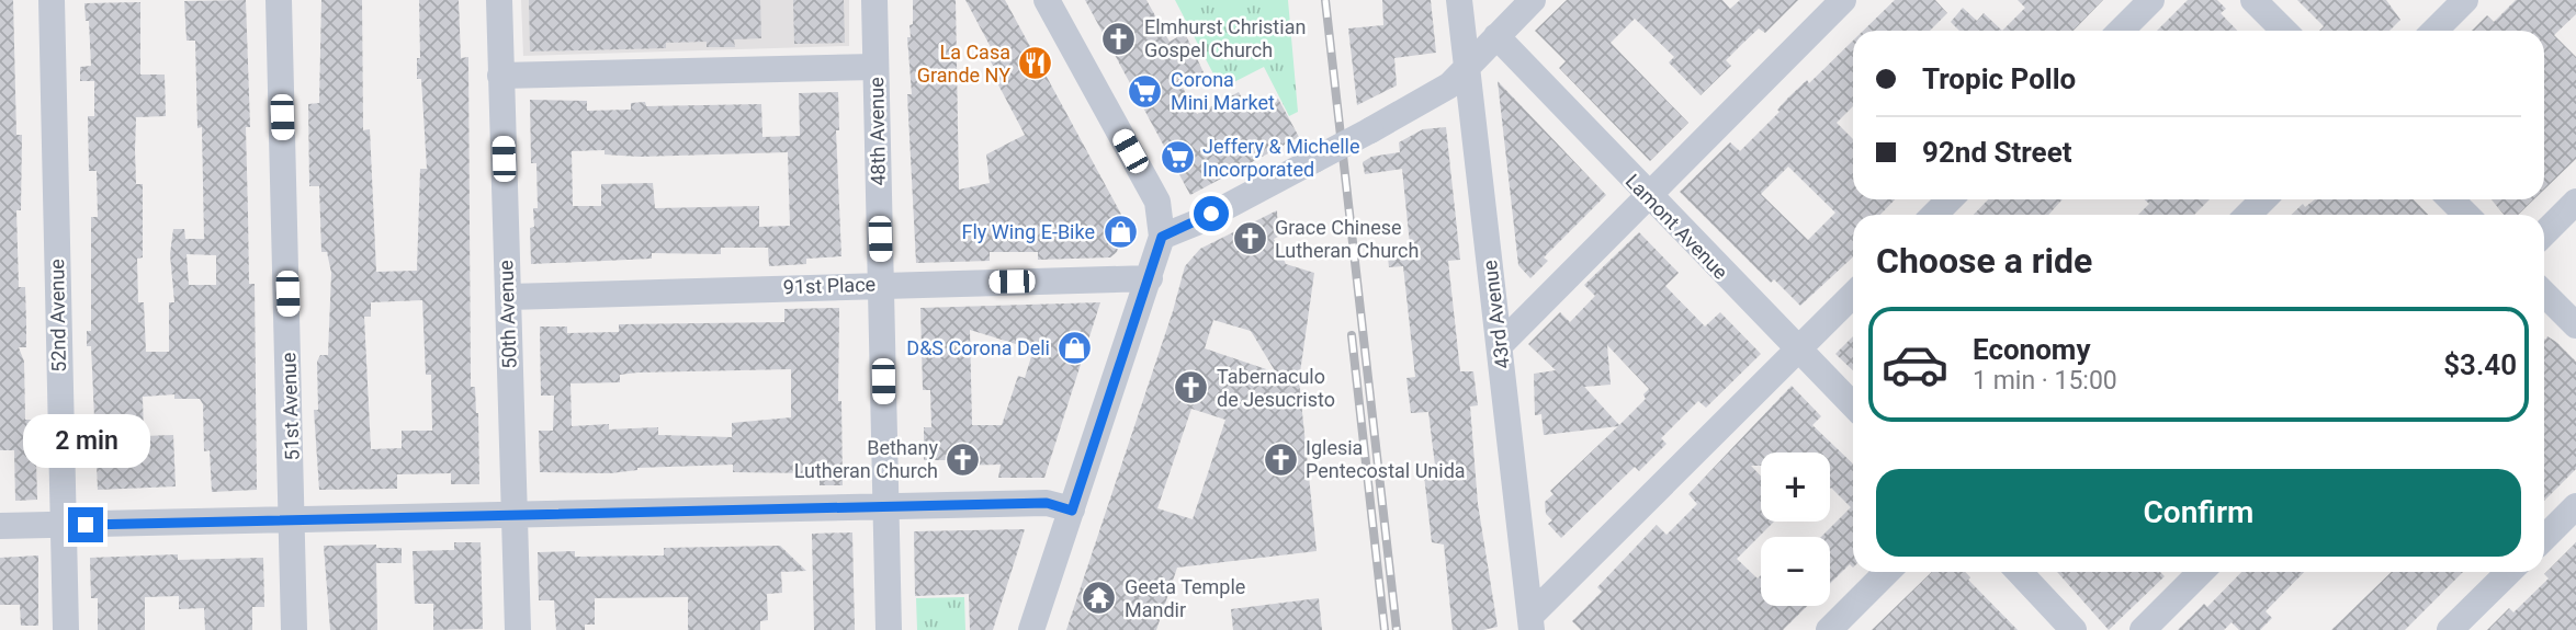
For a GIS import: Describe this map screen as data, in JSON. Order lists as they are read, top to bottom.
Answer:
{
  "streets": {
    "street": [
      "48th Avenue",
      "Lamont Avenue",
      "91st Place",
      "50th Avenue",
      "43rd Avenue",
      "52nd Avenue",
      "51st Avenue"
    ]
  },
  "crossings": [
    ["48th Avenue", "91st Place"],
    ["91st Place", "50th Avenue"]
  ],
  "places": {
    "church": [
      "Elmhurst Christian Gospel Church",
      "Grace Chinese Lutheran Church",
      "Tabernaculo de Jesucristo",
      "Bethany Lutheran Church",
      "Iglesia Pentecostal Unida"
    ],
    "restaurant": ["La Casa Grande NY"],
    "supermarket": ["Corona Mini Market", "Jeffery & Michelle Incorporated"],
    "shop": ["Fly Wing E-Bike", "D&S Corona Deli"],
    "temple": ["Geeta Temple Mandir"]
  },
  "page": {
    "banner": ["Tropic Pollo", "92nd Street"],
    "heading": "Choose a ride",
    "list": [
      {
        "name": "Economy",
        "note": "1 min · 15:00",
        "value": "$3.40"
      }
    ],
    "bubble": "2 min",
    "map_buttons": ["+", "−"],
    "buttons": "Confirm"
  }
}
